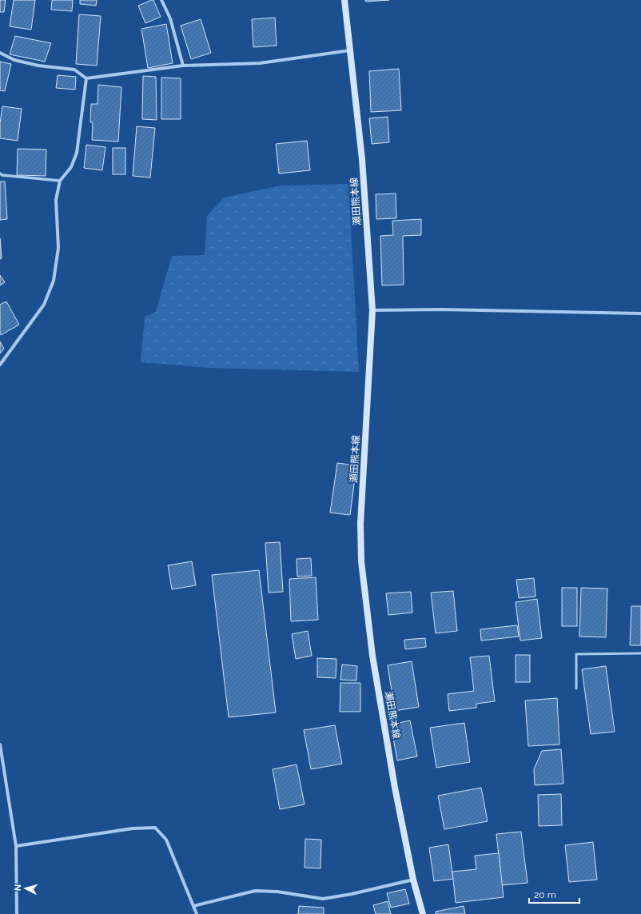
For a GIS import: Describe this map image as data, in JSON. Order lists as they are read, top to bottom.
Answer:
{
  "streets": {
    "main road": ["瀬田熊本線"]
  },
  "scale_bar": "20 m",
  "north": "left"
}
